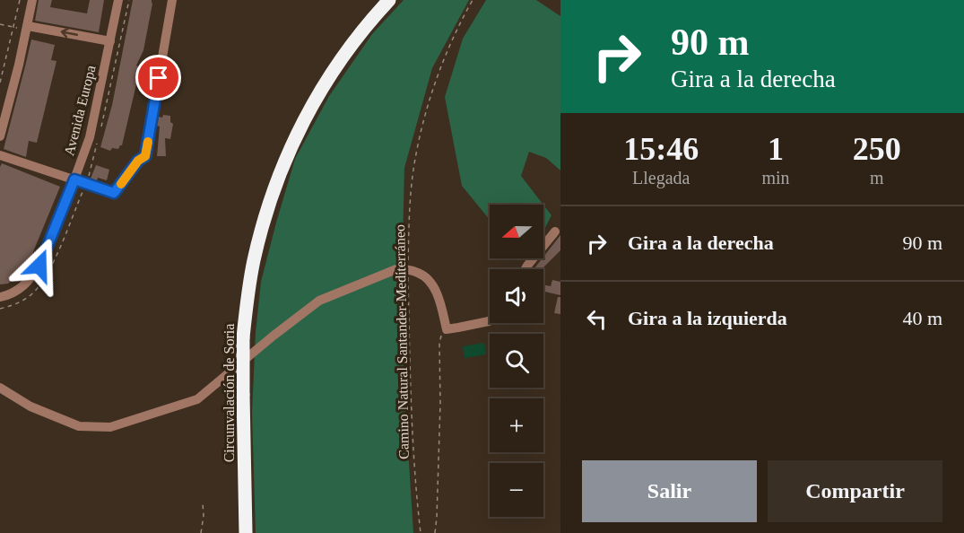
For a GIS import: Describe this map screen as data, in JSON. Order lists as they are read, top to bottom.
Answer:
{
  "streets": {
    "highway": ["Circunvalación de Soria"],
    "street": ["Avenida Europa"],
    "path": ["Camino Natural Santander-Mediterráneo"]
  },
  "north": "left",
  "page": {
    "turn": ["90 m", "Gira a la derecha"],
    "eta": [
      "15:46",
      "Llegada",
      "1",
      "min",
      "250",
      "m"
    ],
    "map_buttons": ["+", "−"],
    "list": [
      {
        "name": "Gira a la derecha",
        "value": "90 m"
      },
      {
        "name": "Gira a la izquierda",
        "value": "40 m"
      }
    ],
    "buttons": ["Salir", "Compartir"]
  }
}
